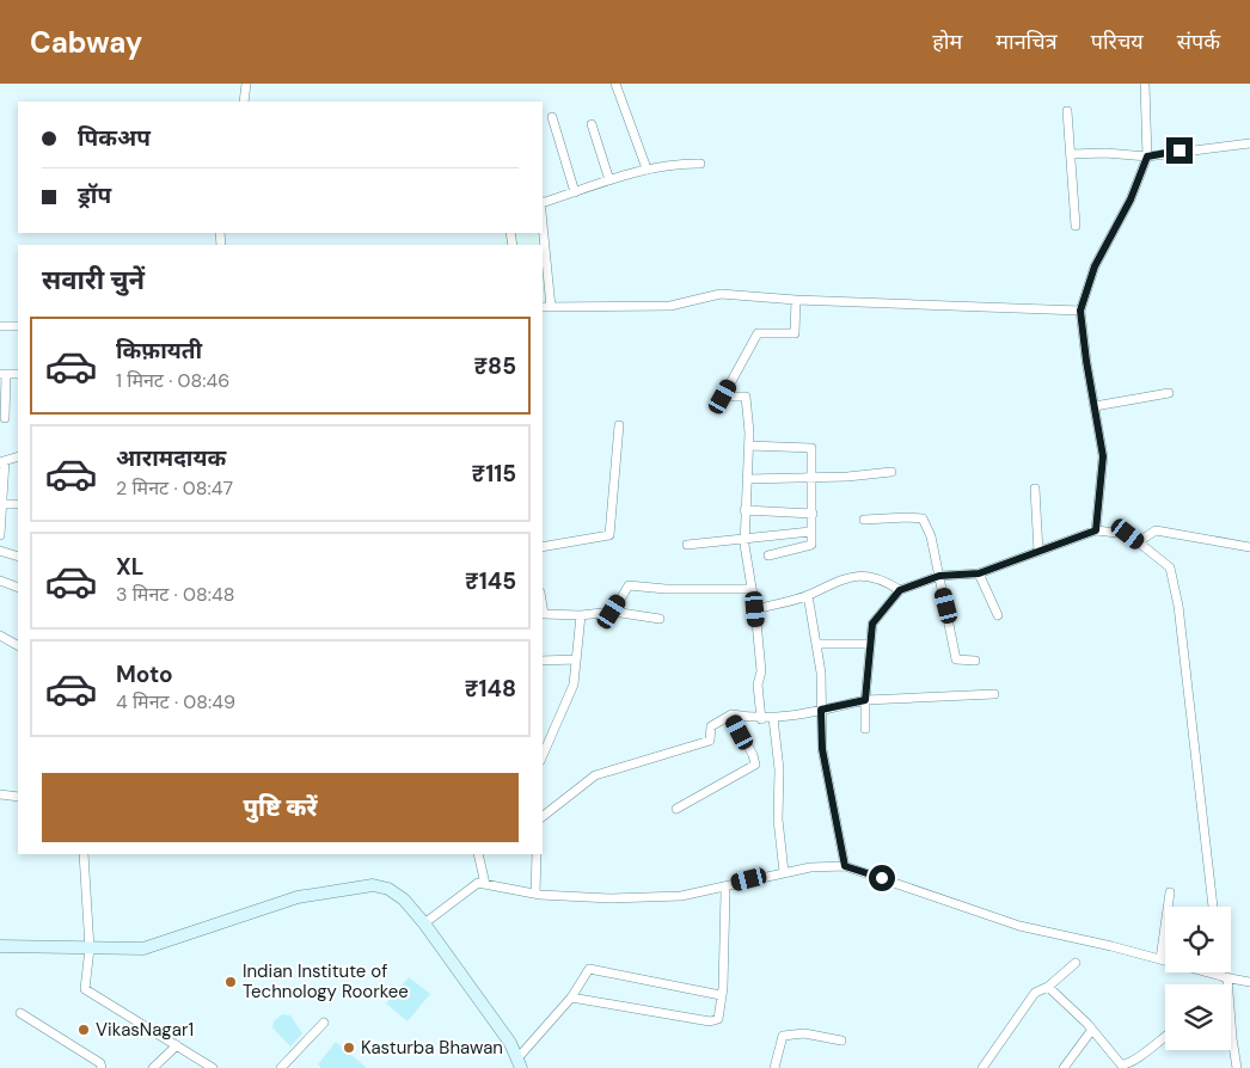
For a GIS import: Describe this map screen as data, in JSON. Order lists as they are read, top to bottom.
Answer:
{
  "places": ["Indian Institute of Technology Roorkee", "VikasNagar1", "Kasturba Bhawan"],
  "page": {
    "header": "Cabway",
    "nav": [
      "होम",
      "मानचित्र",
      "परिचय",
      "संपर्क"
    ],
    "banner": ["पिकअप", "ड्रॉप"],
    "heading": "सवारी चुनें",
    "list": [
      {
        "name": "किफ़ायती",
        "note": "1 मिनट · 08:46",
        "value": "₹85"
      },
      {
        "name": "आरामदायक",
        "note": "2 मिनट · 08:47",
        "value": "₹115"
      },
      {
        "name": "XL",
        "note": "3 मिनट · 08:48",
        "value": "₹145"
      },
      {
        "name": "Moto",
        "note": "4 मिनट · 08:49",
        "value": "₹148"
      }
    ],
    "buttons": "पुष्टि करें"
  }
}
